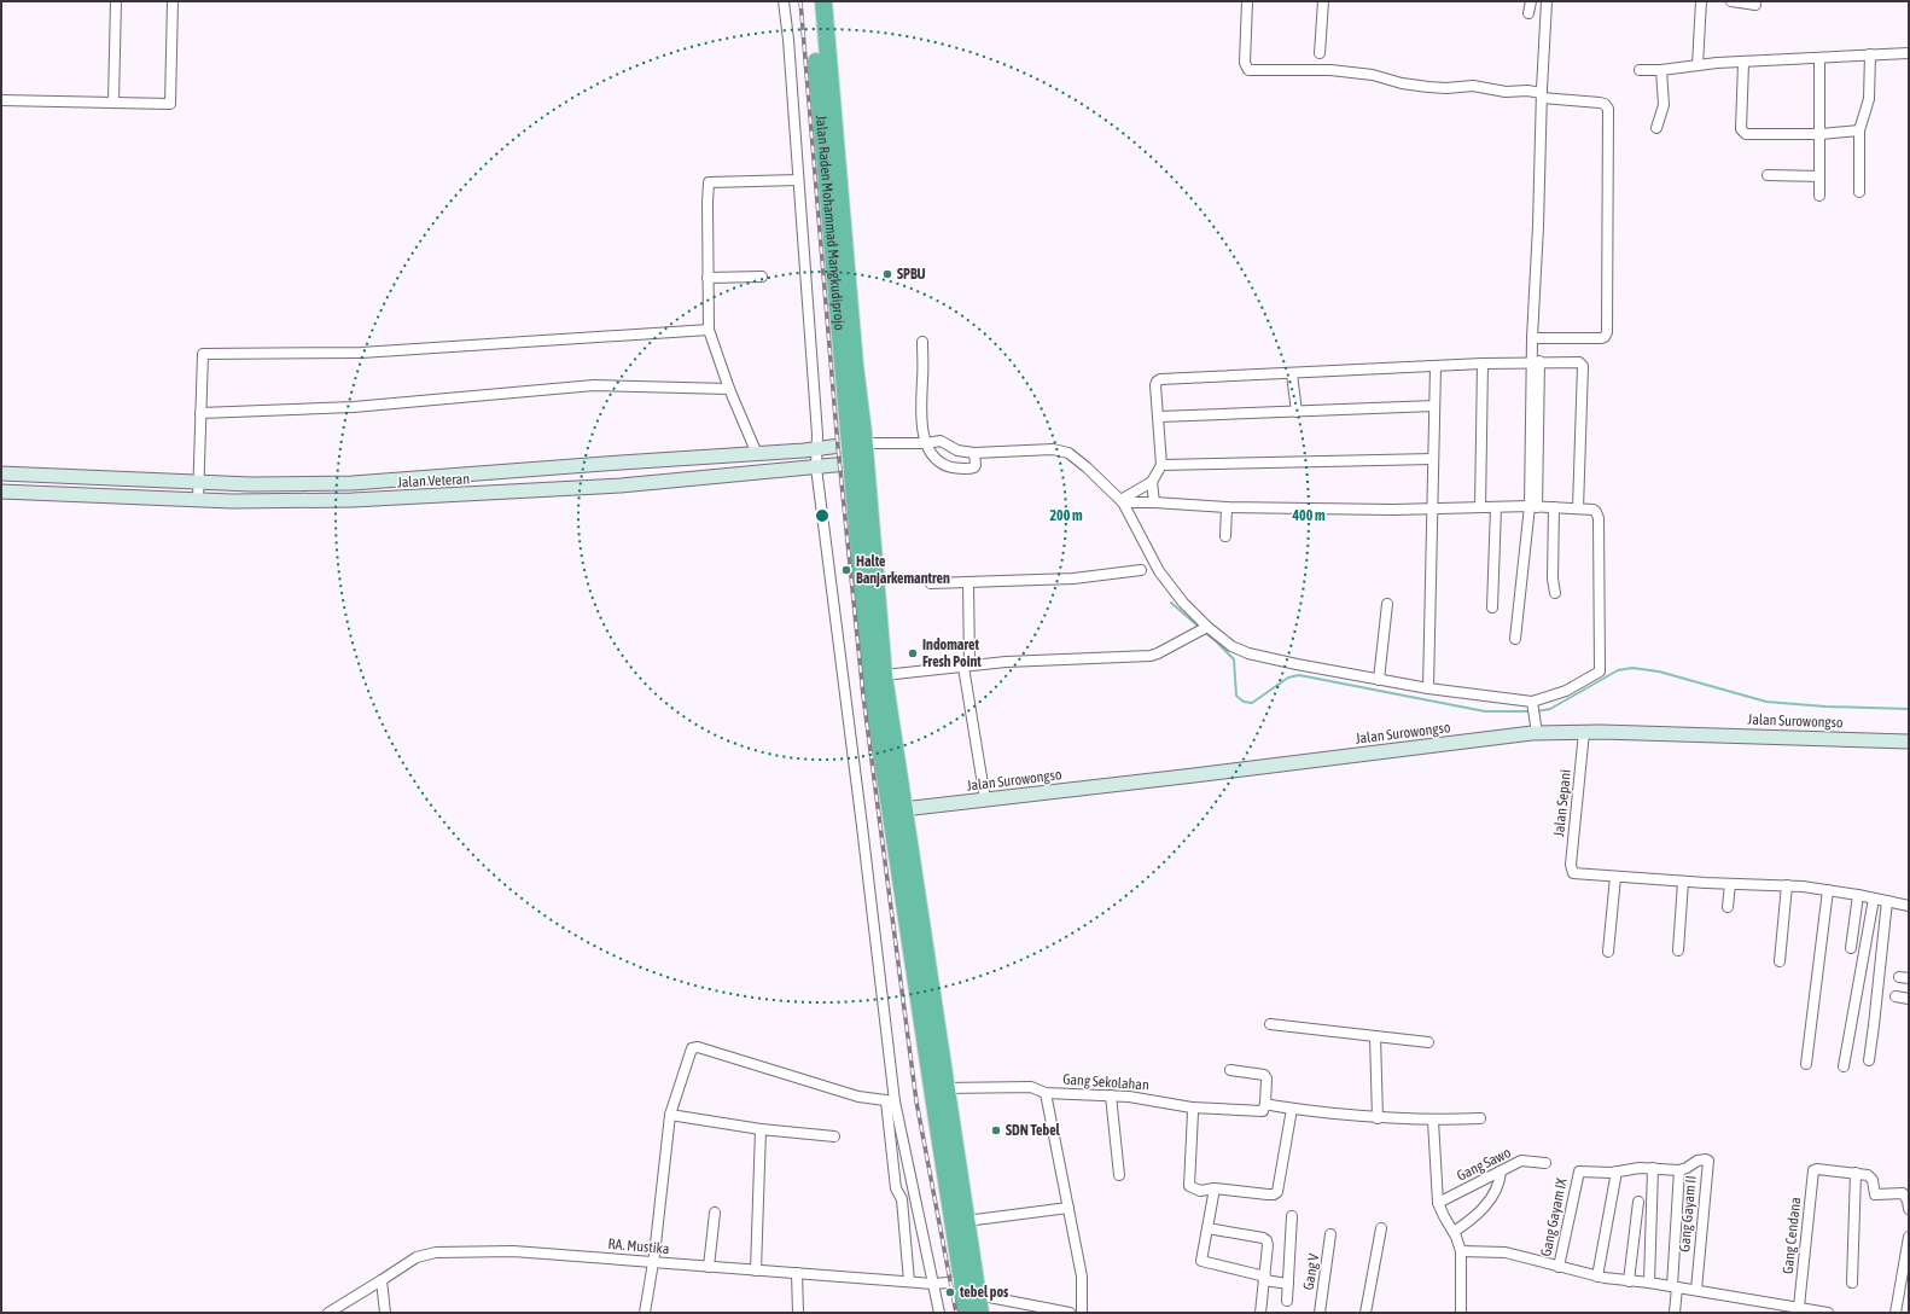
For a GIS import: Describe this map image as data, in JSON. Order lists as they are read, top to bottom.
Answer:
{
  "streets": {
    "highway": ["Jalan Raden Mohammad Mangkudiprojo"],
    "main road": ["Jalan Veteran", "Jalan Surowongso"],
    "street": [
      "Jalan Sepani",
      "Gang Sekolahan",
      "Gang Sawo",
      "Gang Gayam II",
      "Gang Gayam IX",
      "Gang Cendana",
      "RA. Mustika",
      "Gang V"
    ]
  },
  "crossings": [
    ["Jalan Raden Mohammad Mangkudiprojo", "Jalan Veteran"],
    ["Jalan Surowongso", "Jalan Sepani"],
    ["Gang Gayam II", "Gang Gayam IX"]
  ],
  "places": [
    "SPBU",
    "Halte Banjarkemantren",
    "Indomaret Fresh Point",
    "SDN Tebel",
    "tebel pos"
  ],
  "rings": ["200 m", "400 m"]
}
